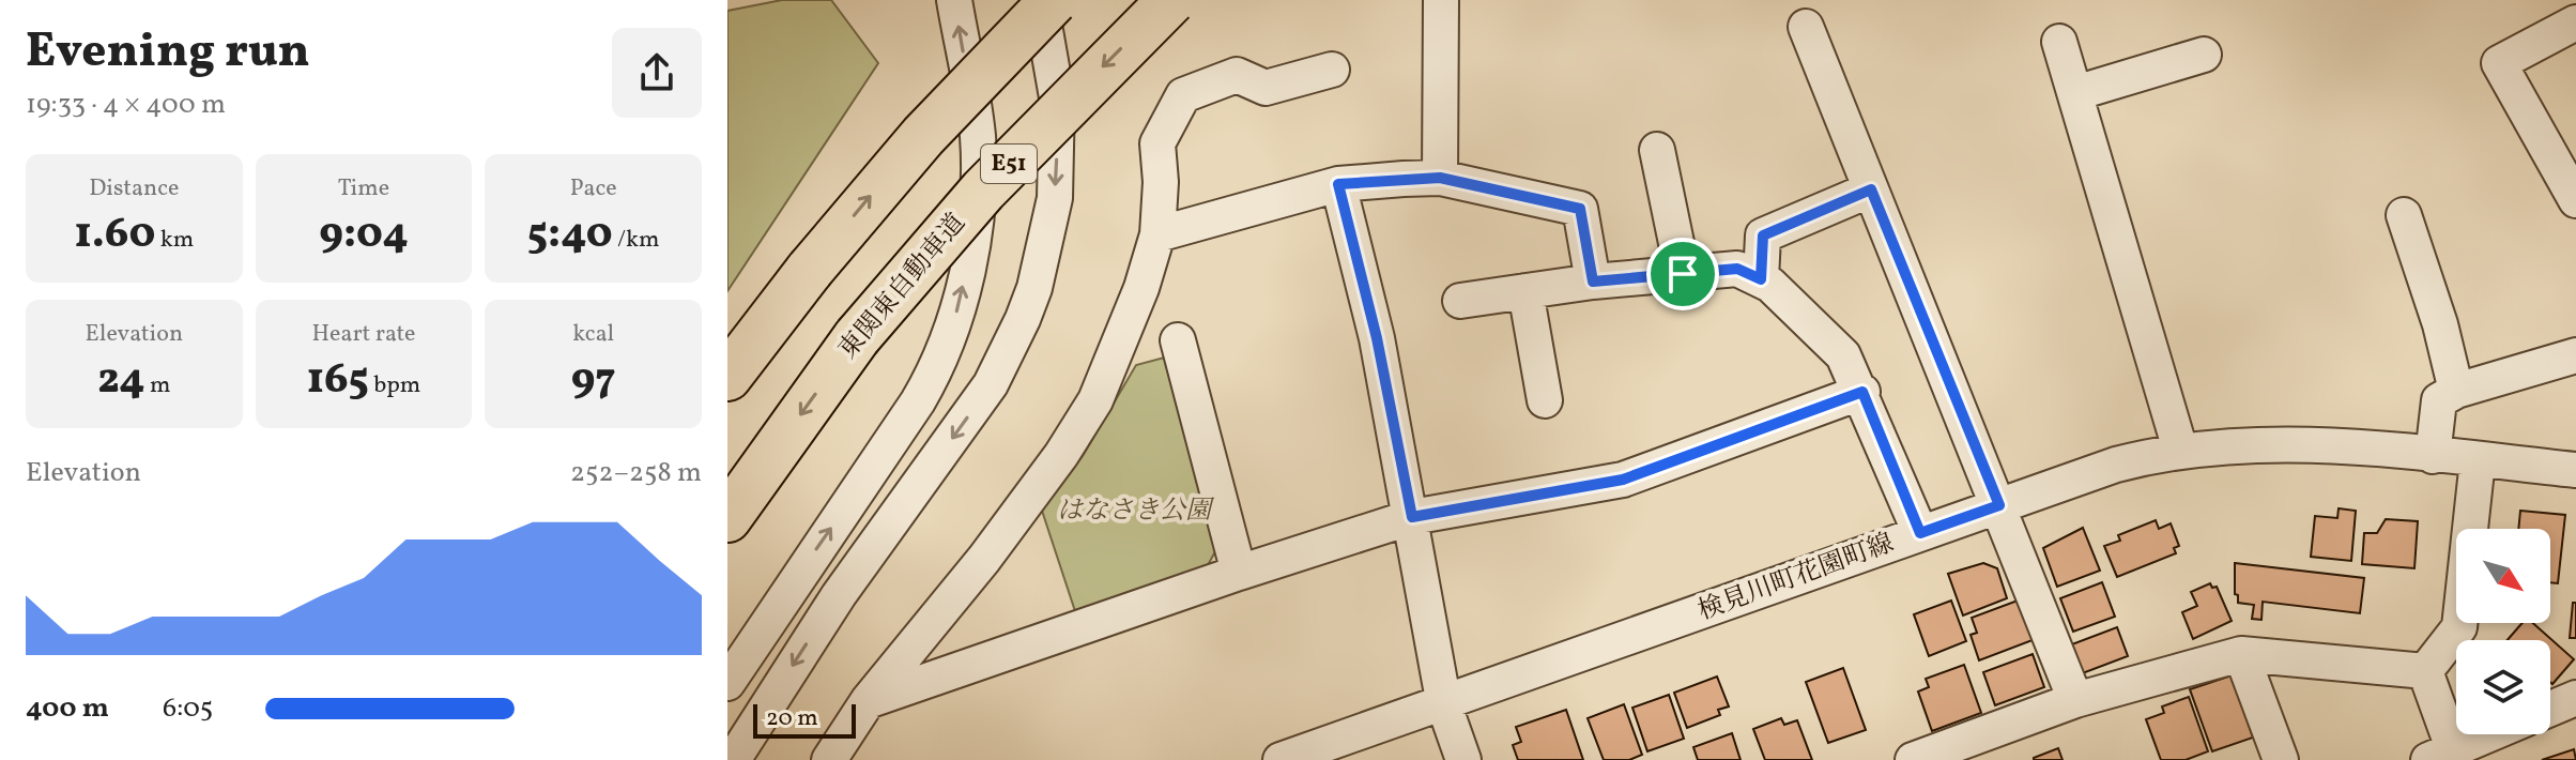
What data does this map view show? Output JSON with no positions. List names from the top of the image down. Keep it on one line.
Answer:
{"streets":{"highway":["E51","東関東自動車道"],"street":["検見川町花園町線"]},"parks":["はなさき公園"],"scale_bar":"20 m","north":"bottom right","page":{"heading":["Evening run","19:33 · 4 × 400 m"],"stats":[["Distance","1.60 km"],["Time","9:04"],["Pace","5:40 /km"],["Elevation","24 m"],["Heart rate","165 bpm"],["kcal","97"]],"chart":["Elevation","252–258 m"],"list":[{"name":"400 m","note":"6:05"}],"scale":"20 m"}}
